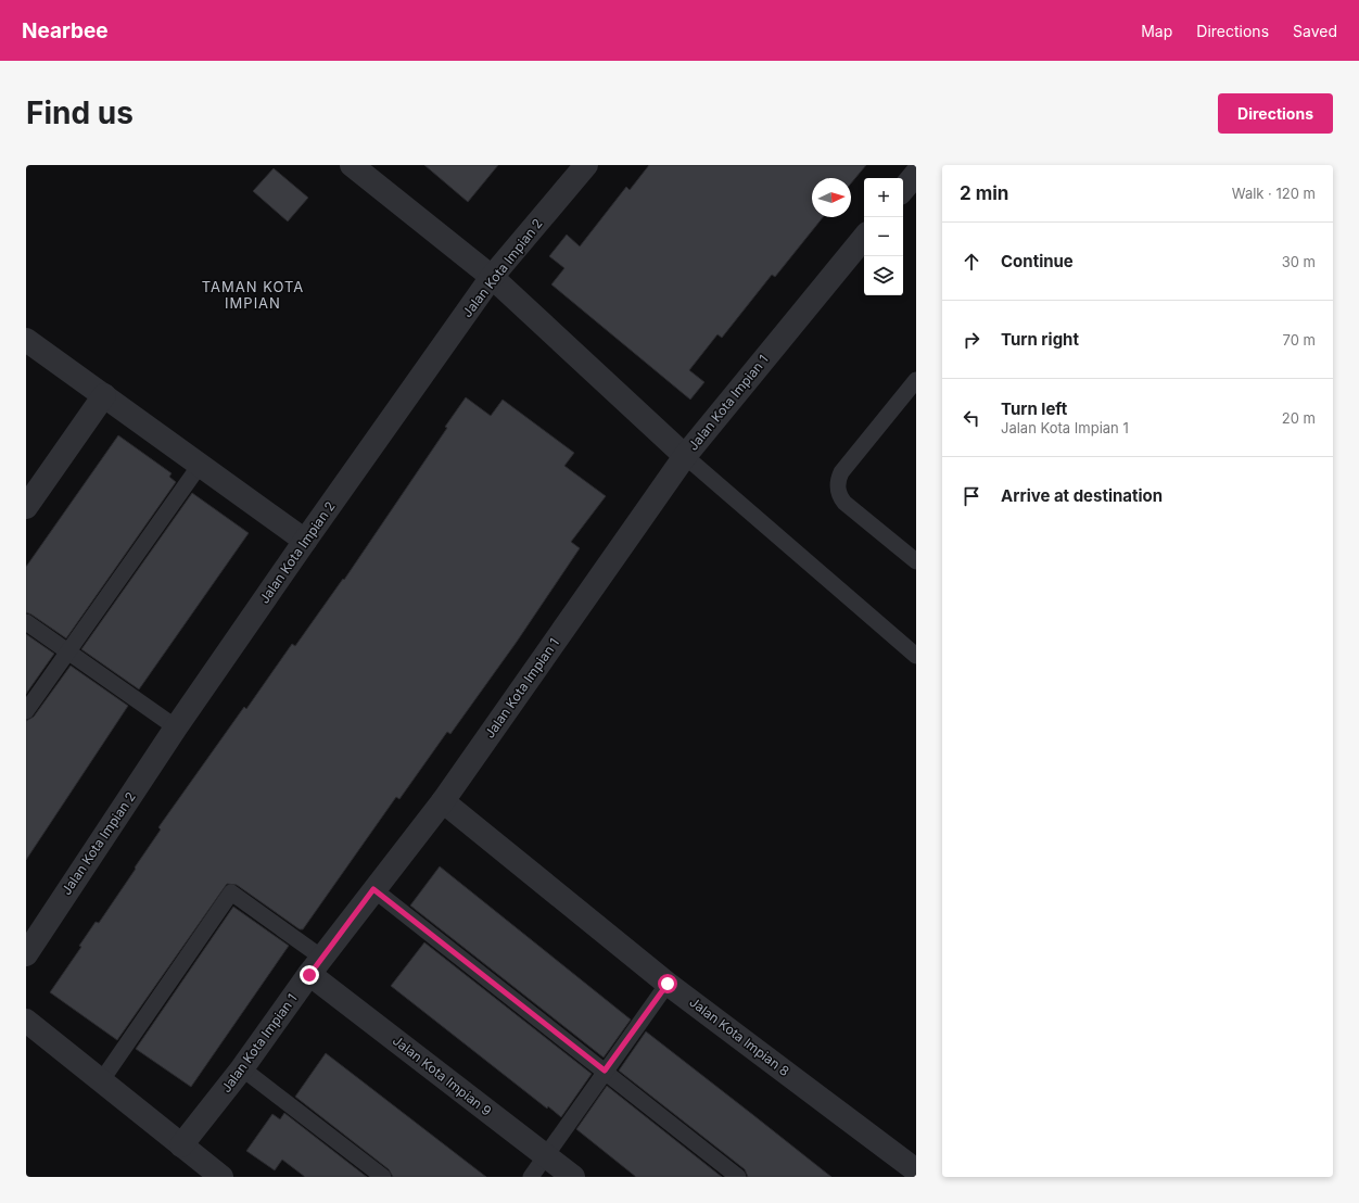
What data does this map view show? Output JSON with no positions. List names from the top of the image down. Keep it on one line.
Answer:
{"streets":{"street":["Jalan Kota Impian 2","Jalan Kota Impian 1","Jalan Kota Impian 8","Jalan Kota Impian 9"]},"crossings":[["Jalan Kota Impian 1","Jalan Kota Impian 8"],["Jalan Kota Impian 1","Jalan Kota Impian 9"]],"districts":["TAMAN KOTA IMPIAN"],"north":"right","page":{"header":"Nearbee","nav":["Map","Directions","Saved"],"buttons":"Directions","title":"Find us","heading":["2 min","Walk · 120 m"],"map_buttons":["+","−"],"list":[["Continue","30 m"],["Turn right","70 m"],["Turn left","Jalan Kota Impian 1","20 m"],"Arrive at destination"]}}
